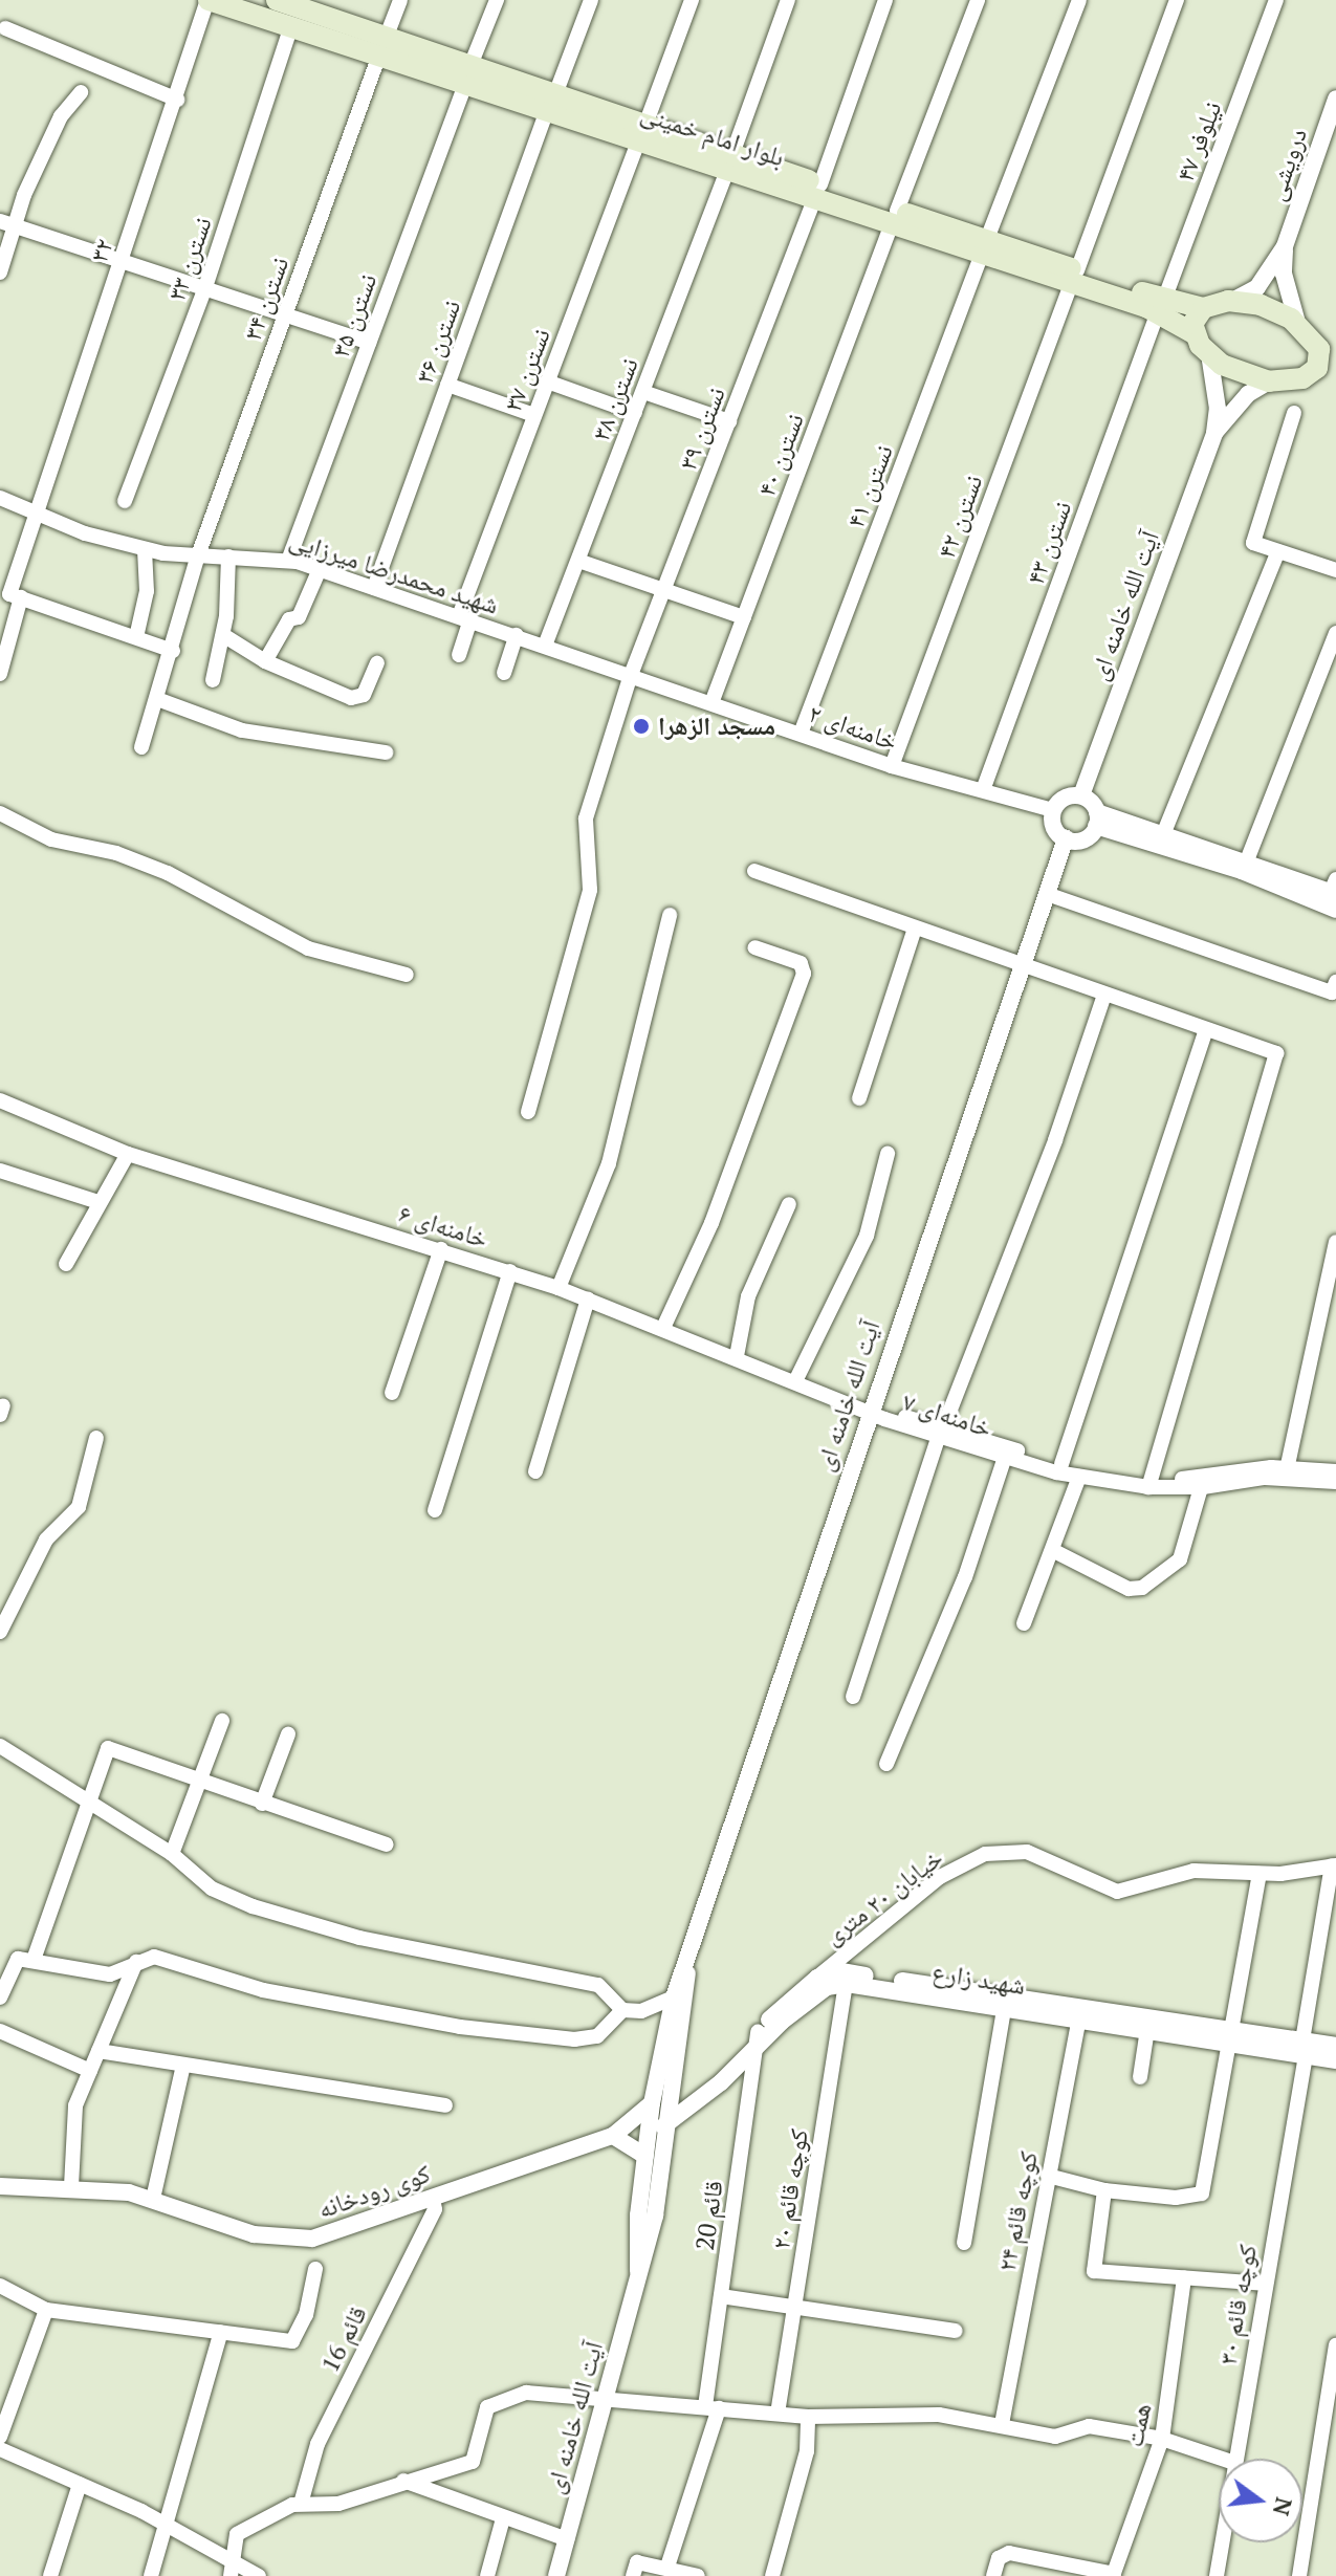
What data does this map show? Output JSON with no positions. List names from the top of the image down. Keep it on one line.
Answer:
{"streets":{"main road":["بلوار امام خمینی"],"street":["نیلوفر ۴۷","درویشی","۳۲","نسترن ۳۳","نسترن ۳۴","نسترن ۳۵","نسترن ۳۶","نسترن ۳۷","نسترن ۳۸","نسترن ۳۹","نسترن ۴۰","نسترن ۴۱","نسترن ۴۲","نسترن ۴۳","شهید محمدرضا میرزایی","آیت الله خامنه ای","خامنه‌ای ۲","خامنه‌ای ۶","خامنه‌ای ۷","خیابان ۲۰ متری","شهید زارع","کوچه قائم ۲۰","کوی رودخانه","کوچه قائم ۲۴","قائم 20","کوچه قائم ۳۰","قائم 16","همت"]},"crossings":[["بلوار امام خمینی","نیلوفر ۴۷"],["بلوار امام خمینی","۳۲"],["بلوار امام خمینی","نسترن ۳۳"],["بلوار امام خمینی","نسترن ۳۴"],["بلوار امام خمینی","نسترن ۳۵"],["بلوار امام خمینی","نسترن ۳۶"],["بلوار امام خمینی","نسترن ۳۷"],["بلوار امام خمینی","نسترن ۳۸"],["بلوار امام خمینی","نسترن ۳۹"],["بلوار امام خمینی","نسترن ۴۰"],["بلوار امام خمینی","نسترن ۴۱"],["بلوار امام خمینی","نسترن ۴۲"],["بلوار امام خمینی","نسترن ۴۳"],["نیلوفر ۴۷","نسترن ۴۳"],["۳۲","شهید محمدرضا میرزایی"],["نسترن ۳۴","شهید محمدرضا میرزایی"],["نسترن ۳۵","شهید محمدرضا میرزایی"],["نسترن ۳۶","شهید محمدرضا میرزایی"],["نسترن ۳۷","شهید محمدرضا میرزایی"],["نسترن ۳۸","شهید محمدرضا میرزایی"],["نسترن ۳۸","خامنه‌ای ۲"],["نسترن ۳۹","خامنه‌ای ۲"],["نسترن ۴۰","خامنه‌ای ۲"],["نسترن ۴۱","خامنه‌ای ۲"],["نسترن ۴۲","خامنه‌ای ۲"],["نسترن ۴۳","خامنه‌ای ۲"],["شهید محمدرضا میرزایی","خامنه‌ای ۲"],["آیت الله خامنه ای","خامنه‌ای ۲"],["آیت الله خامنه ای","خامنه‌ای ۶"],["آیت الله خامنه ای","خامنه‌ای ۷"],["خامنه‌ای ۶","خامنه‌ای ۷"],["خیابان ۲۰ متری","شهید زارع"],["خیابان ۲۰ متری","کوچه قائم ۳۰"],["شهید زارع","کوچه قائم ۲۰"],["شهید زارع","کوچه قائم ۲۴"],["شهید زارع","کوچه قائم ۳۰"],["کوی رودخانه","قائم 16"]],"places":["مسجد الزهرا"],"north":"right"}
